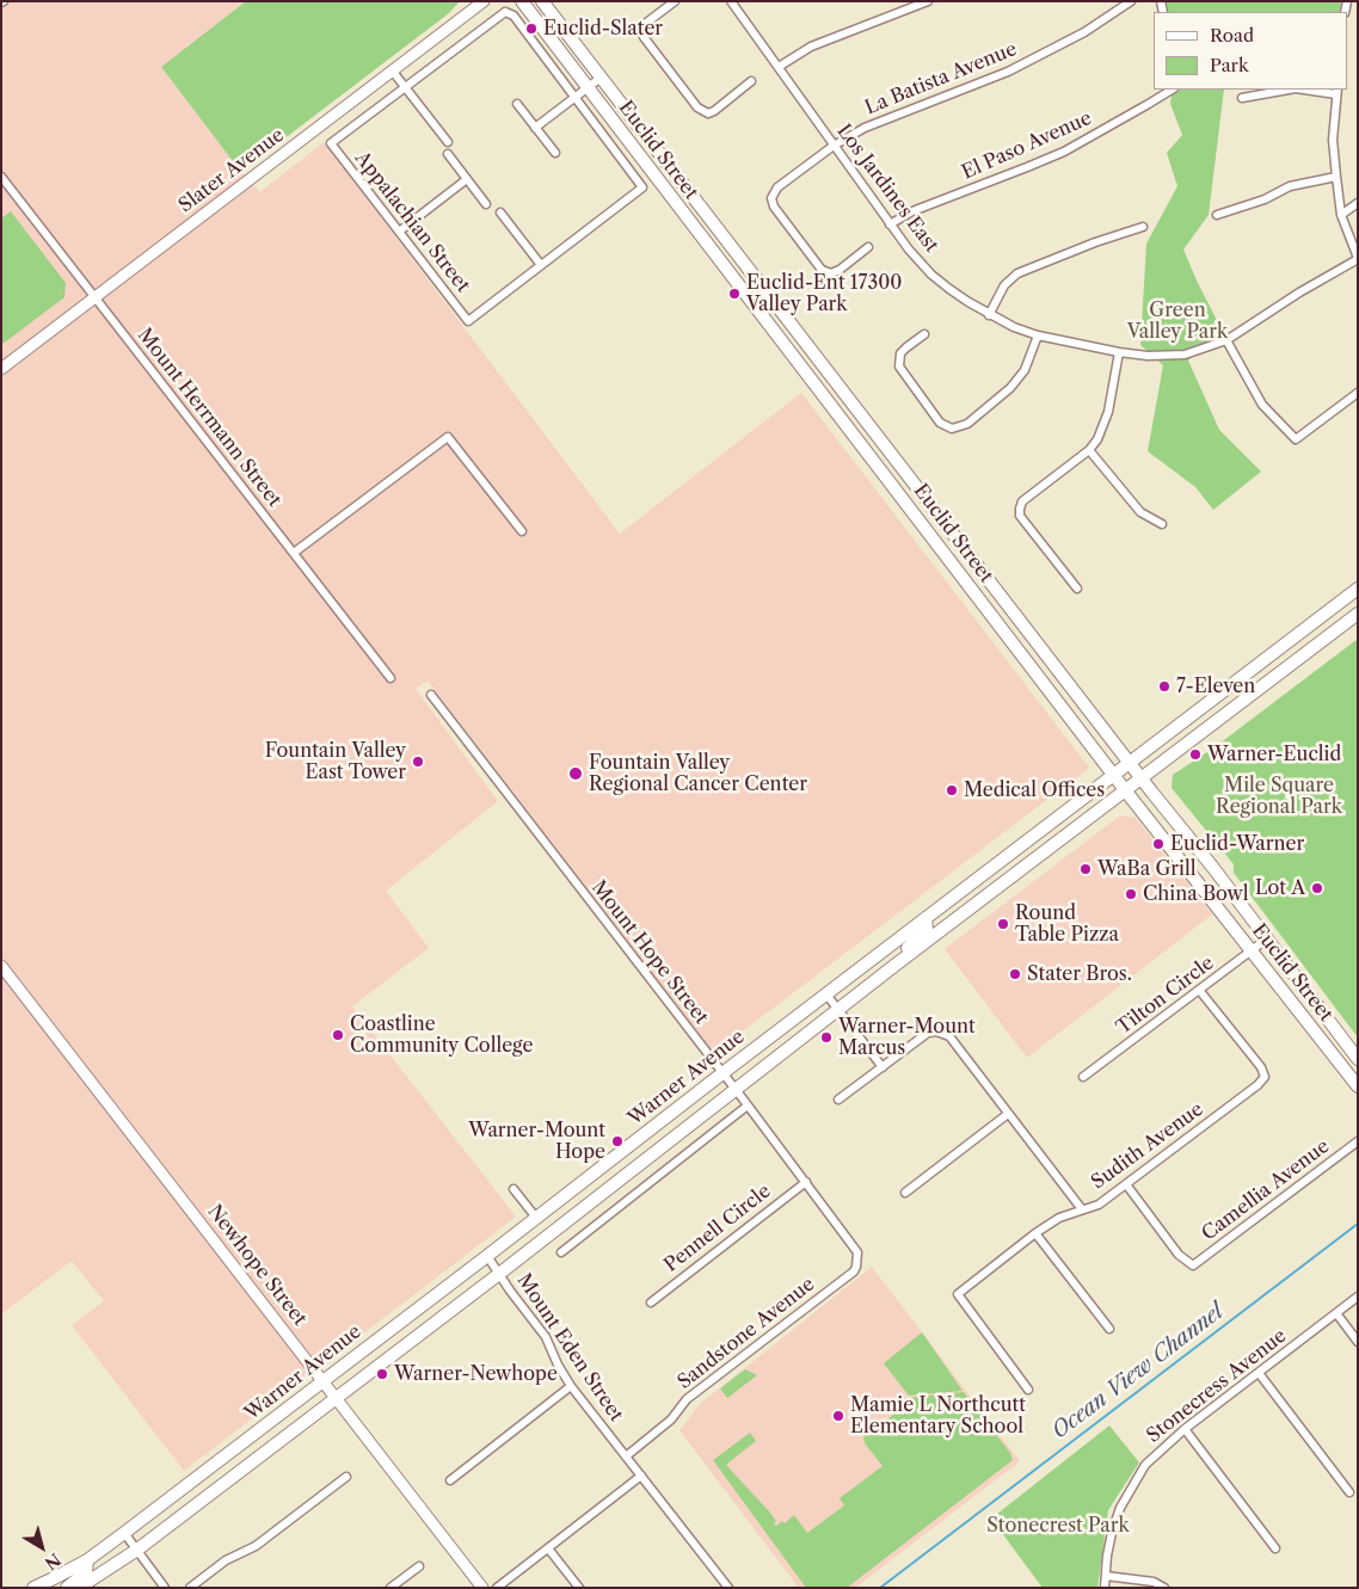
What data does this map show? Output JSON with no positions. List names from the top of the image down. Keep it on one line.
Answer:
{"streets":{"main road":["Euclid Street","Warner Avenue"],"street":["La Batista Avenue","El Paso Avenue","Slater Avenue","Los Jardines East","Appalachian Street","Mount Herrmann Street","Mount Hope Street","Tilton Circle","Sudith Avenue","Camellia Avenue","Pennell Circle","Newhope Street","Sandstone Avenue","Mount Eden Street","Stonecress Avenue"]},"crossings":[["La Batista Avenue","Los Jardines East"],["El Paso Avenue","Los Jardines East"],["Euclid Street","Tilton Circle"],["Euclid Street","Warner Avenue"],["Slater Avenue","Mount Herrmann Street"],["Mount Hope Street","Warner Avenue"],["Mount Hope Street","Pennell Circle"],["Mount Hope Street","Sandstone Avenue"],["Tilton Circle","Sudith Avenue"],["Warner Avenue","Newhope Street"],["Warner Avenue","Mount Eden Street"],["Sudith Avenue","Camellia Avenue"],["Sandstone Avenue","Mount Eden Street"]],"water":["Ocean View Channel"],"parks":["Green Valley Park","Mile Square Regional Park","Stonecrest Park"],"places":["Euclid-Slater","Euclid-Ent 17300 Valley Park","7-Eleven","Warner-Euclid","Fountain Valley East Tower","Fountain Valley Regional Cancer Center","Medical Offices","Euclid-Warner","WaBa Grill","Lot A","China Bowl","Round Table Pizza","Stater Bros.","Coastline Community College","Warner-Mount Marcus","Warner-Mount Hope","Warner-Newhope","Mamie L Northcutt Elementary School"],"legend":["Road","Park"],"north":"bottom right"}
